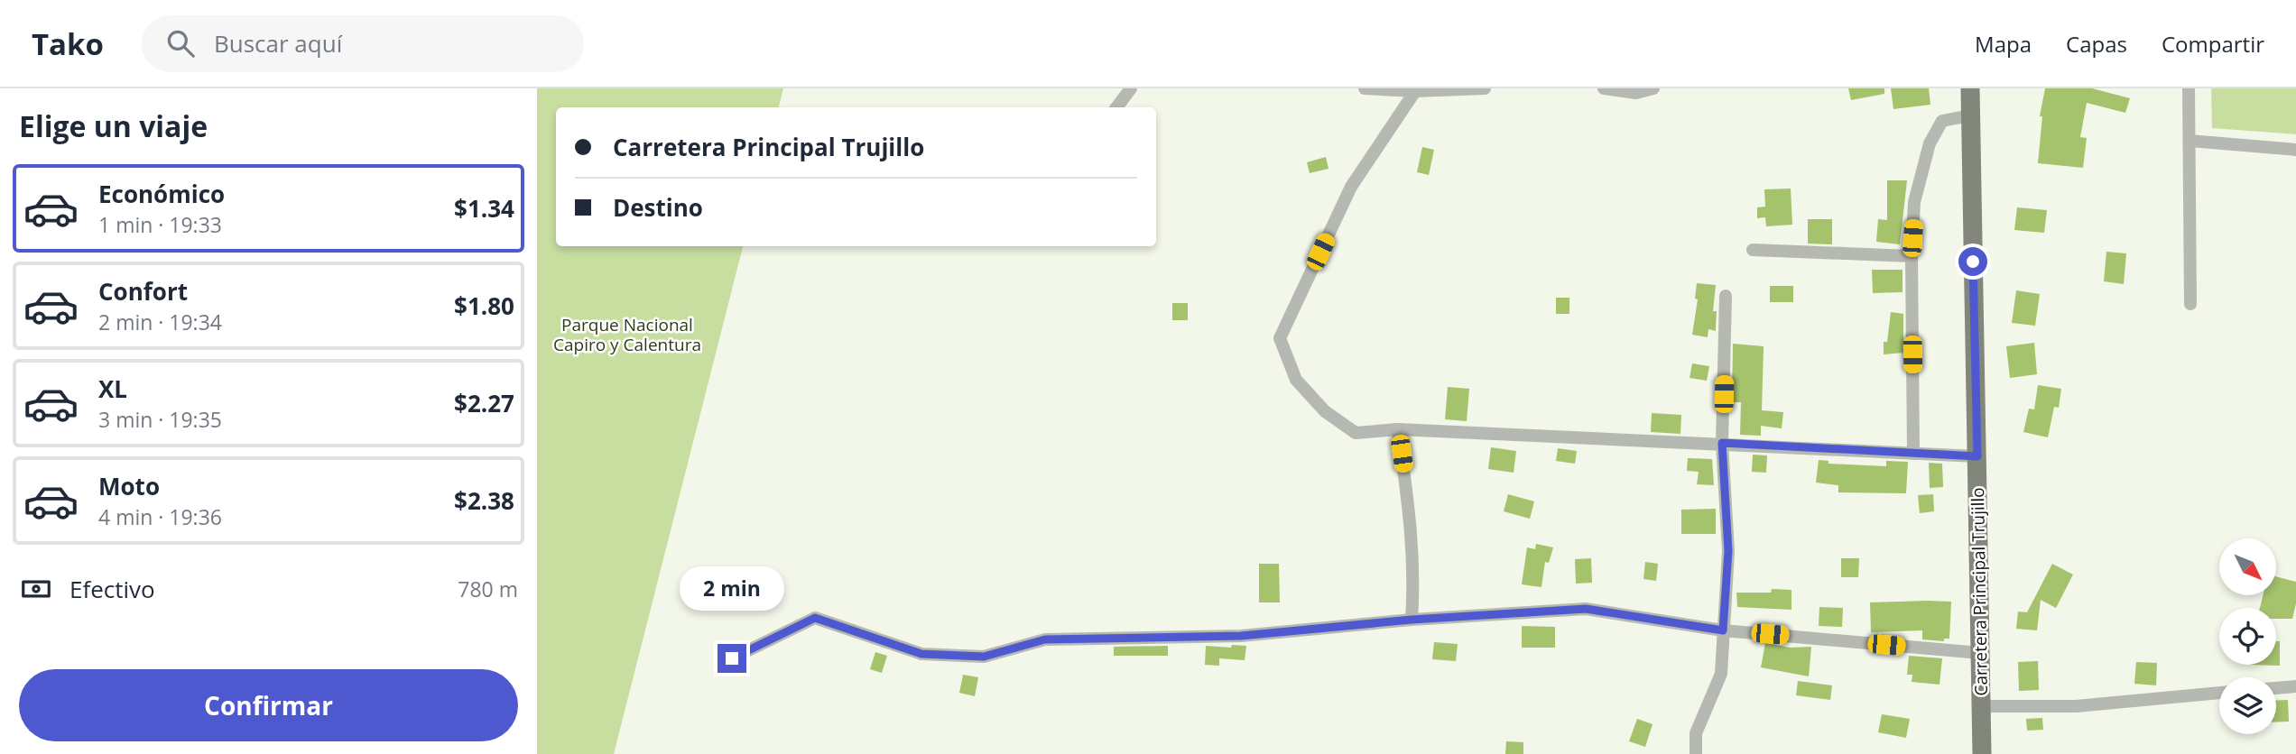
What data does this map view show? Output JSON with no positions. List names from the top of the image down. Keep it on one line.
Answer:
{"streets":{"main road":["Carretera Principal Trujillo"]},"parks":["Parque Nacional Capiro y Calentura"],"north":"bottom right","page":{"header":"Tako","search":"Buscar aquí","nav":["Mapa","Capas","Compartir"],"heading":"Elige un viaje","banner":["Carretera Principal Trujillo","Destino"],"list":[{"name":"Económico","note":"1 min · 19:33","value":"$1.34"},{"name":"Confort","note":"2 min · 19:34","value":"$1.80"},{"name":"XL","note":"3 min · 19:35","value":"$2.27"},{"name":"Moto","note":"4 min · 19:36","value":"$2.38"}],"pay":["Efectivo","780 m"],"bubble":"2 min","buttons":"Confirmar"}}
